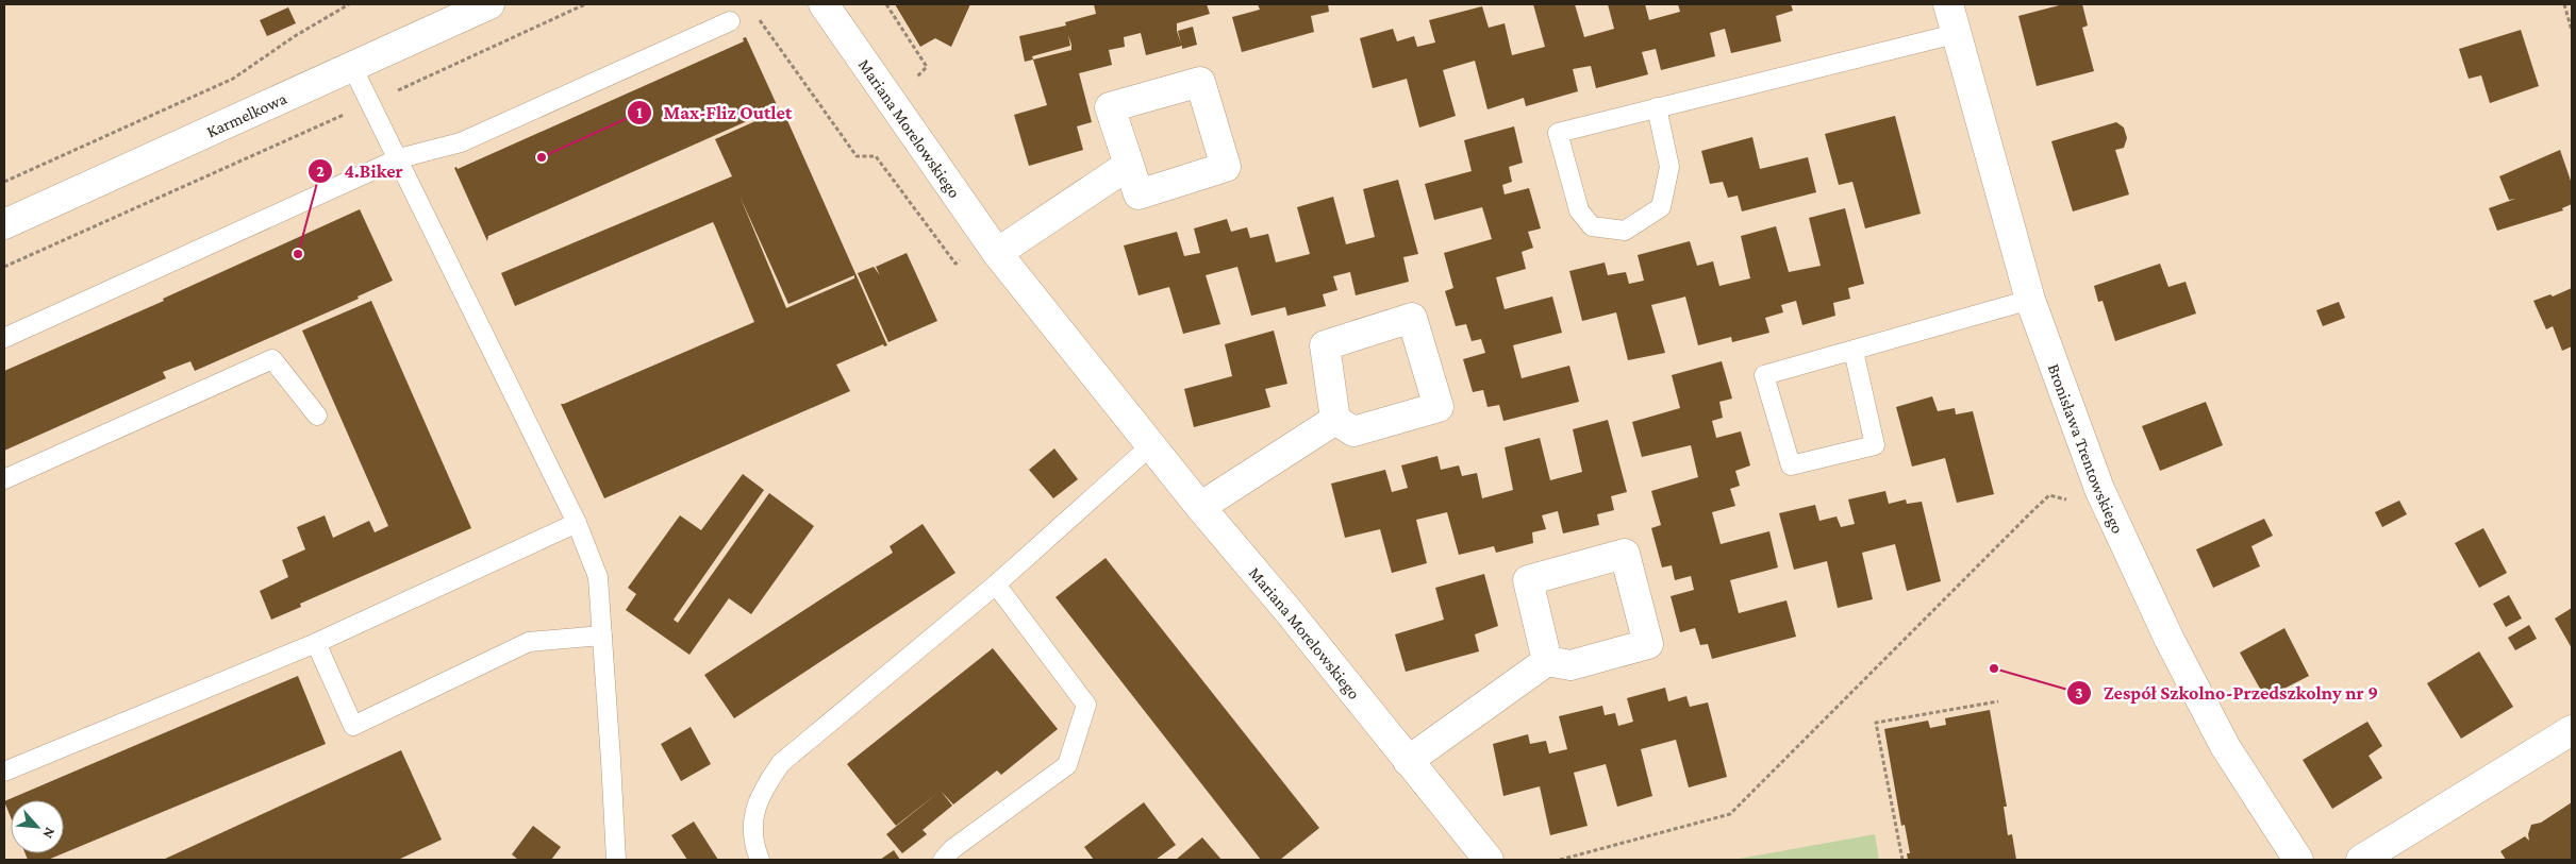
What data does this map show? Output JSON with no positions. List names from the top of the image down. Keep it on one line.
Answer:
{"streets":{"street":["Karmelkowa","Mariana Morelowskiego","Bronisława Trentowskiego"]},"places":["Max-Fliz Outlet","4.Biker","Zespół Szkolno-Przedszkolny nr 9"],"north":"bottom right"}
